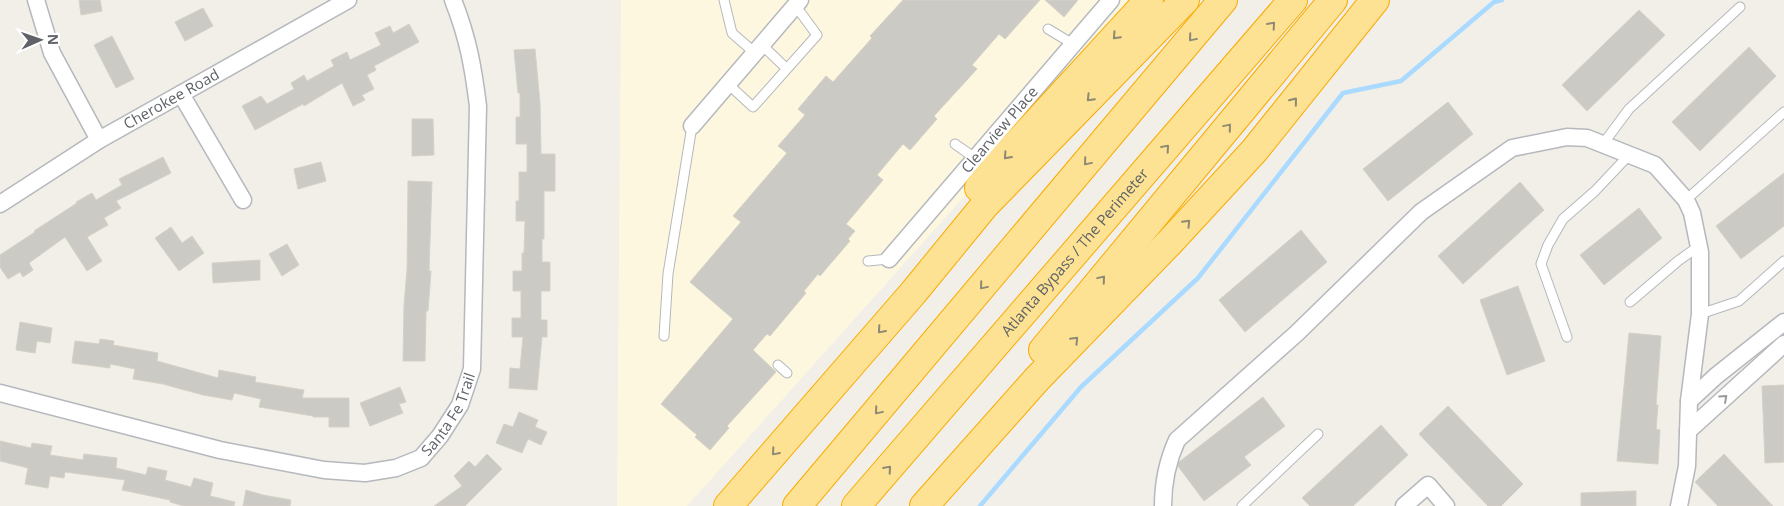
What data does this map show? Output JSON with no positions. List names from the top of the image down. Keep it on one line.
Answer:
{"streets":{"highway":["Atlanta Bypass / The Perimeter"],"street":["Cherokee Road","Clearview Place","Santa Fe Trail"]},"north":"right"}
